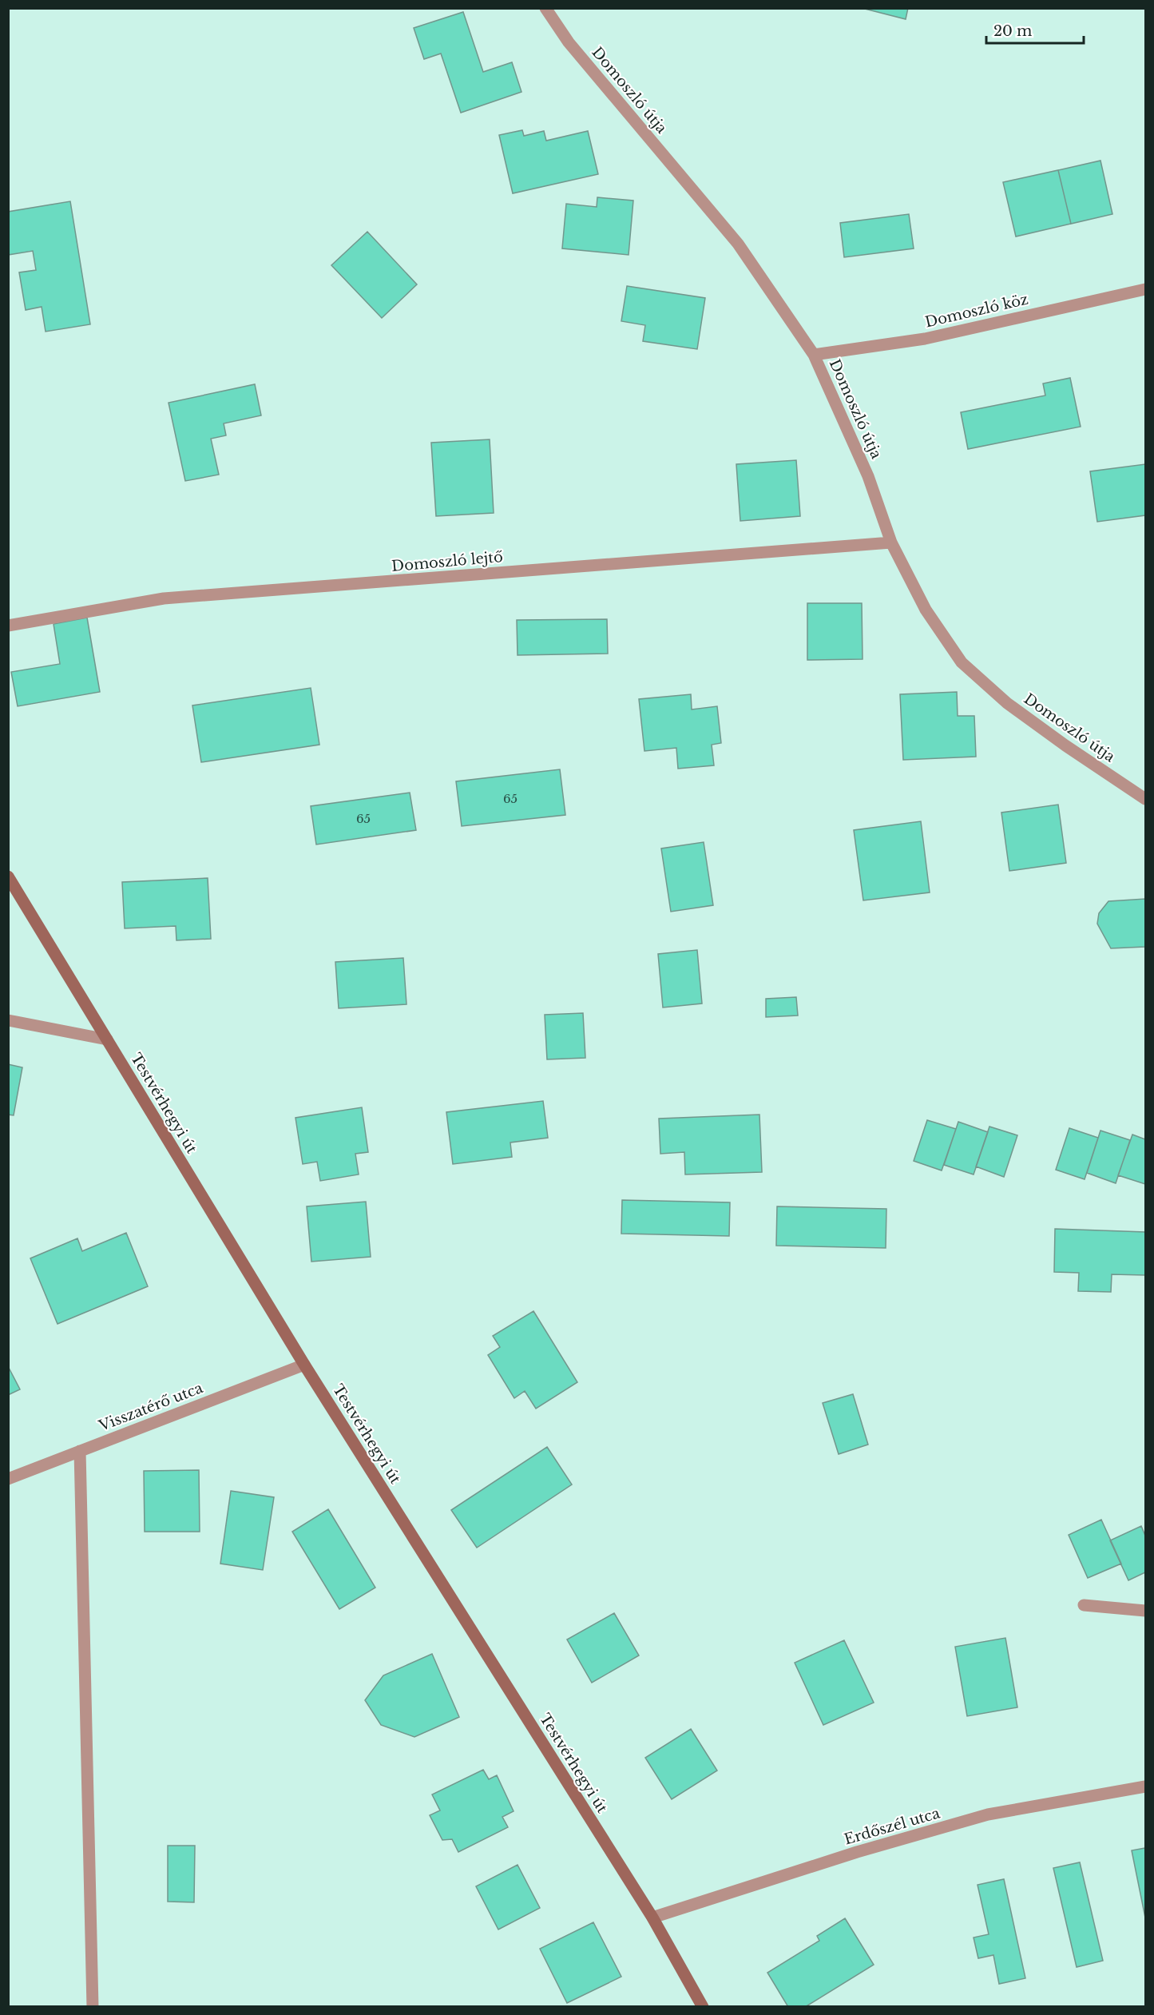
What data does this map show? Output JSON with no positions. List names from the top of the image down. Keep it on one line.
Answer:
{"streets":{"street":["Domoszló útja","Domoszló köz","Domoszló lejtő","Testvérhegyi út","Visszatérő utca","Erdőszél utca"]},"crossings":[["Domoszló útja","Domoszló köz"],["Domoszló útja","Domoszló lejtő"],["Testvérhegyi út","Visszatérő utca"],["Testvérhegyi út","Erdőszél utca"]],"house_numbers":["65","65"],"scale_bar":"20 m"}
